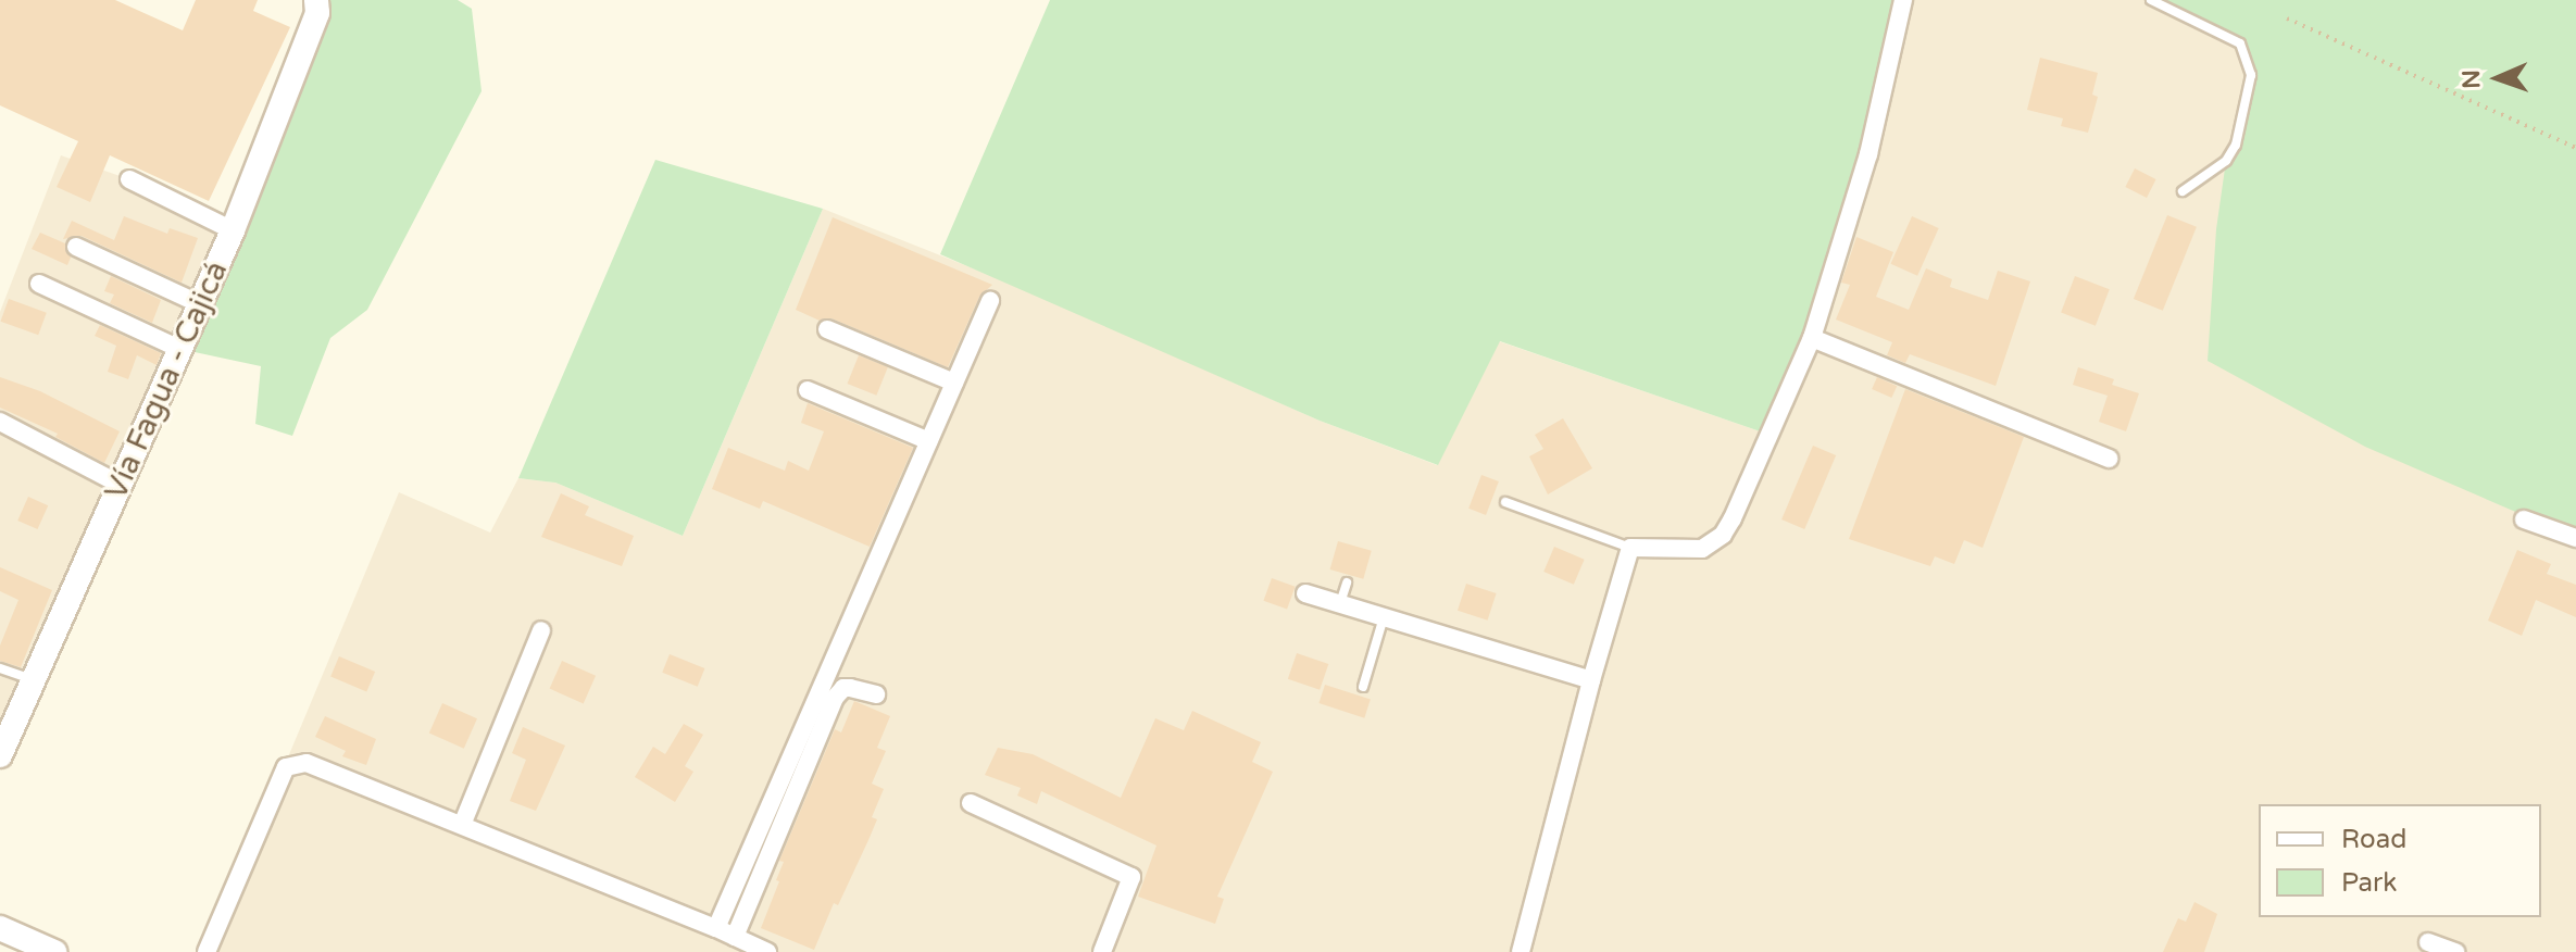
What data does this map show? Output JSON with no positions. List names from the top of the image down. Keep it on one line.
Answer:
{"streets":{"street":["Vía Fagua - Cajicá"]},"legend":["Road","Park"],"north":"left"}
